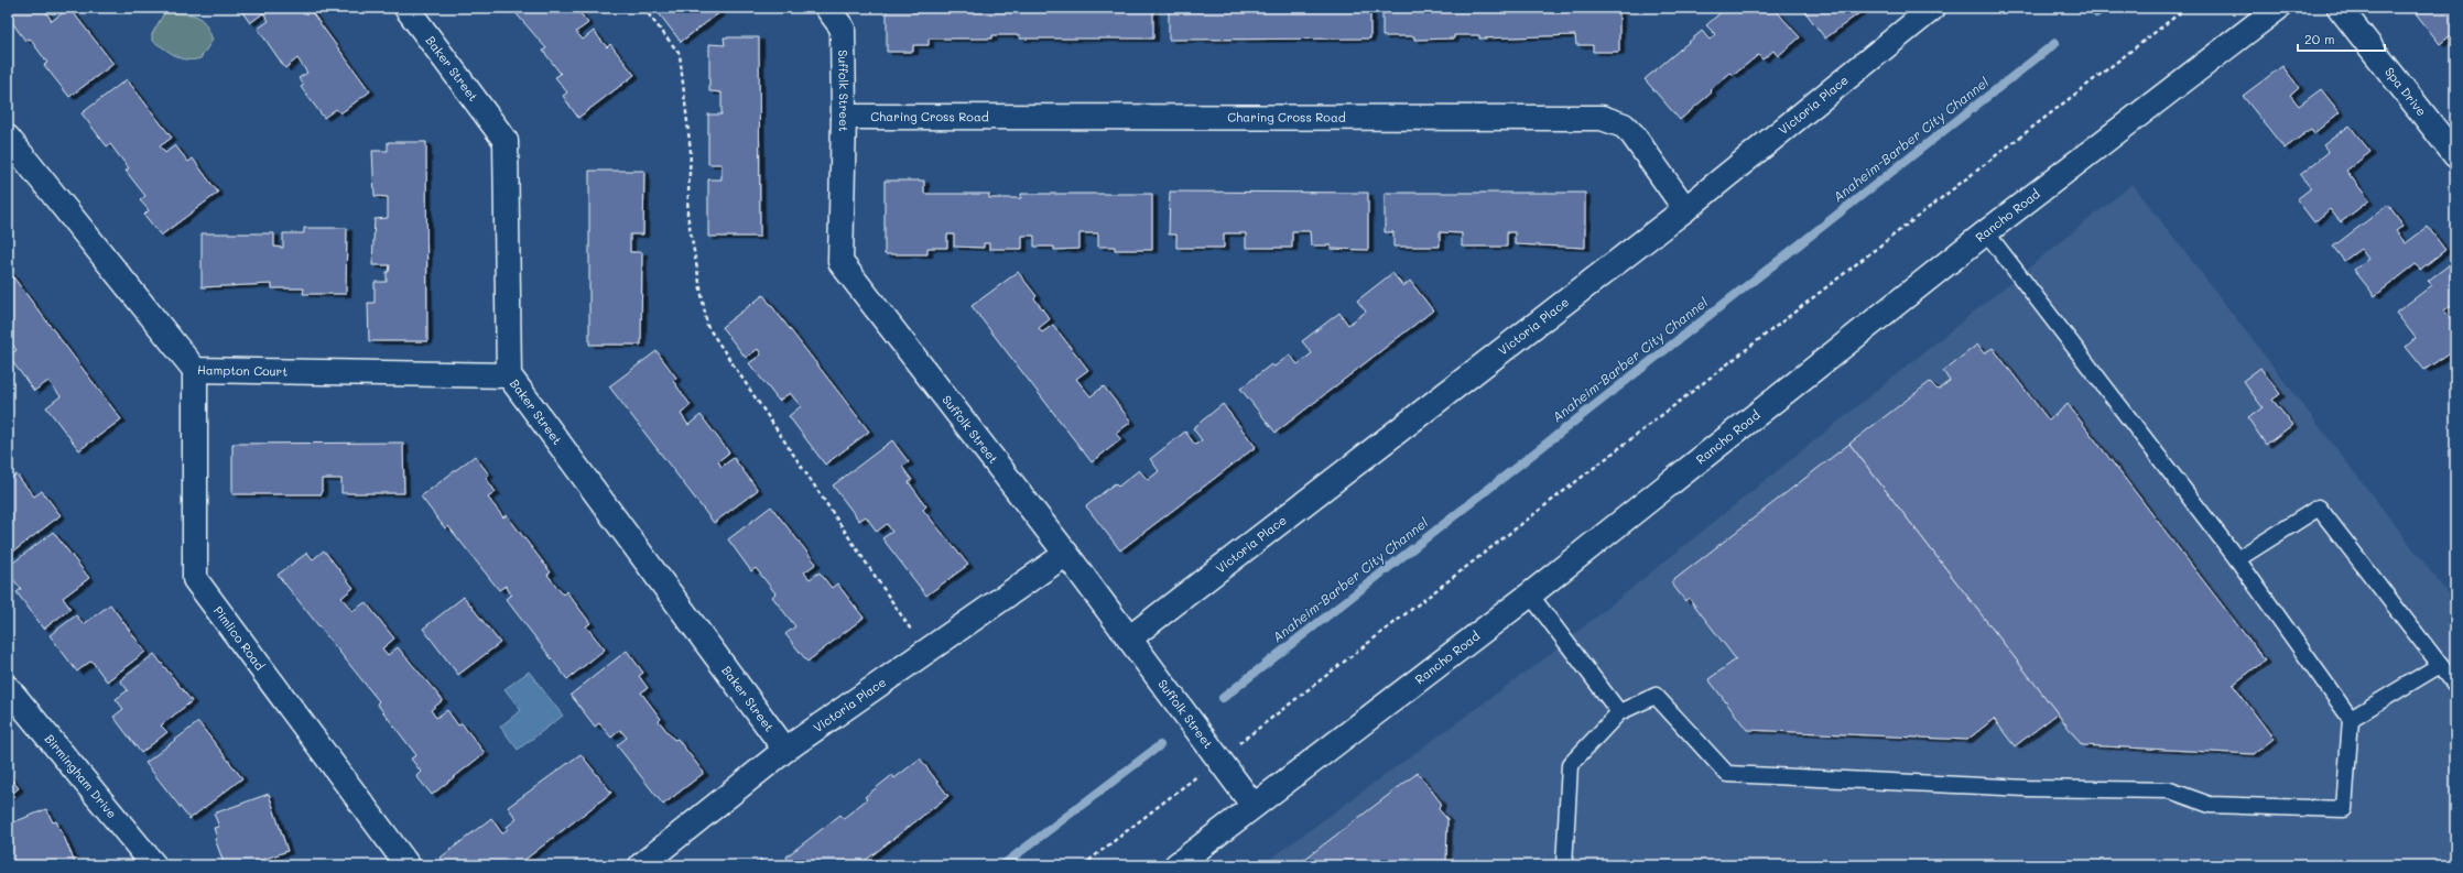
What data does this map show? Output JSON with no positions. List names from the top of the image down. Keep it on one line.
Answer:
{"streets":{"street":["Baker Street","Suffolk Street","Spa Drive","Victoria Place","Charing Cross Road","Rancho Road","Hampton Court","Pimlico Road","Birmingham Drive"]},"crossings":[["Baker Street","Victoria Place"],["Baker Street","Hampton Court"],["Suffolk Street","Victoria Place"],["Suffolk Street","Charing Cross Road"],["Suffolk Street","Rancho Road"],["Victoria Place","Charing Cross Road"],["Hampton Court","Pimlico Road"]],"water":["Anaheim-Barber City Channel"],"scale_bar":"20 m"}
